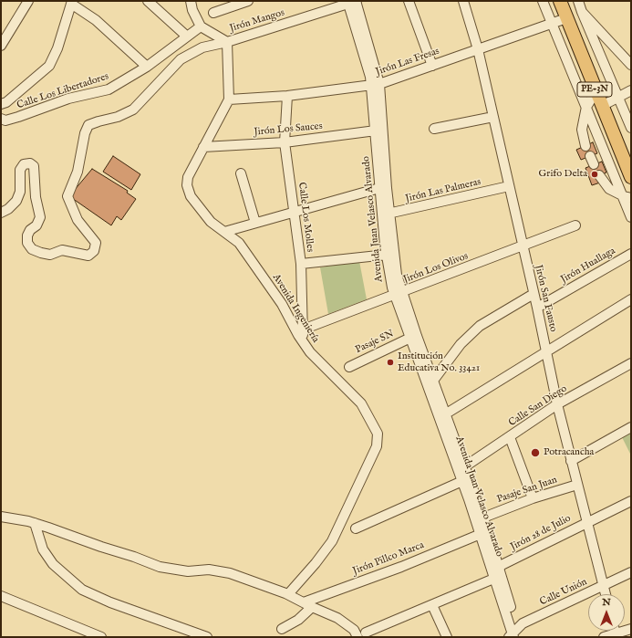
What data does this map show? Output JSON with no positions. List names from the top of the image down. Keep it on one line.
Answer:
{"streets":{"highway":["PE-3N"],"street":["Jirón Mangos","Jirón Las Fresas","Calle Los Libertadores","Jirón Los Sauces","Jirón Las Palmeras","Calle Los Molles","Avenida Juan Velasco Alvarado","Jirón Huallaga","Jirón Los Olivos","Jirón San Fausto","Avenida Ingeniería","Pasaje SN","Calle San Diego","Pasaje San Juan","Jirón 28 de Julio","Jirón Pillco Marca","Calle Unión"]},"crossings":[["Jirón Mangos","Avenida Juan Velasco Alvarado"],["Jirón Las Fresas","PE-3N"],["Jirón Las Fresas","Calle Los Molles"],["Jirón Las Fresas","Avenida Juan Velasco Alvarado"],["Jirón Las Fresas","Jirón San Fausto"],["Jirón Las Fresas","Avenida Ingeniería"],["Jirón Los Sauces","Calle Los Molles"],["Jirón Los Sauces","Avenida Juan Velasco Alvarado"],["Jirón Los Sauces","Avenida Ingeniería"],["Jirón Las Palmeras","Avenida Juan Velasco Alvarado"],["Jirón Las Palmeras","Jirón San Fausto"],["Calle Los Molles","Jirón Los Olivos"],["Calle Los Molles","Avenida Ingeniería"],["Avenida Juan Velasco Alvarado","Jirón Los Olivos"],["Avenida Juan Velasco Alvarado","Pasaje SN"],["Avenida Juan Velasco Alvarado","Calle San Diego"],["Avenida Juan Velasco Alvarado","Pasaje San Juan"],["Avenida Juan Velasco Alvarado","Jirón 28 de Julio"],["Avenida Juan Velasco Alvarado","Jirón Pillco Marca"],["Avenida Juan Velasco Alvarado","Calle Unión"],["Jirón Huallaga","Jirón San Fausto"],["Jirón Los Olivos","Jirón San Fausto"],["Jirón San Fausto","Calle San Diego"],["Jirón San Fausto","Pasaje San Juan"],["Jirón San Fausto","Jirón 28 de Julio"],["Jirón San Fausto","Calle Unión"]],"places":["Grifo Delta","Institución Educativa No. 33421","Potracancha"],"north":"top"}
